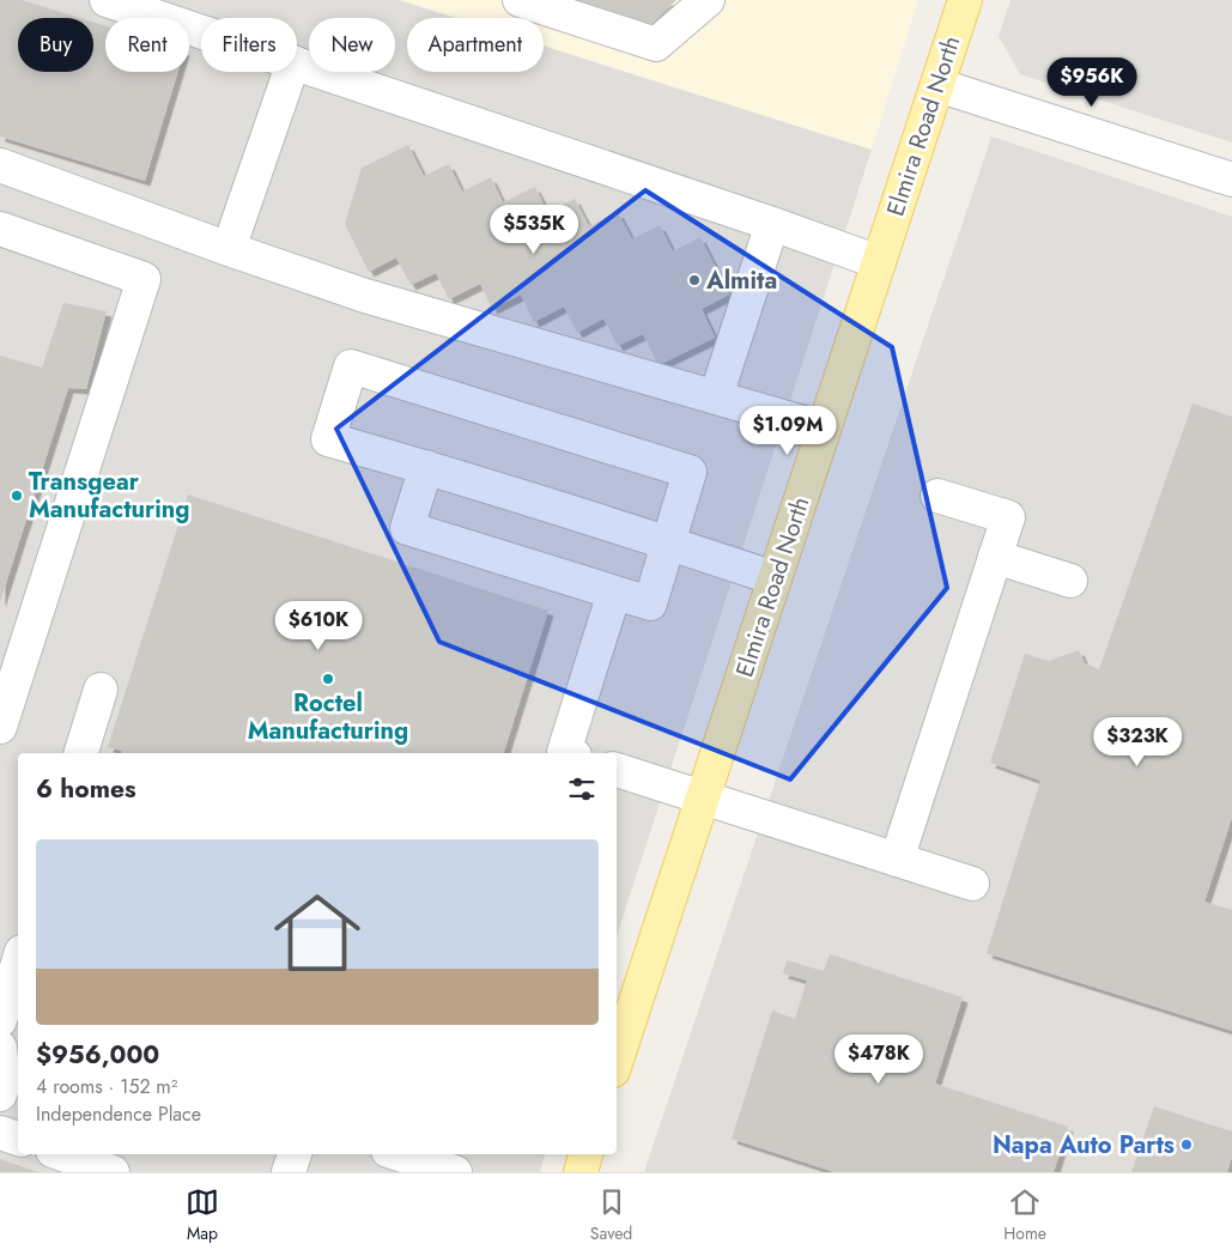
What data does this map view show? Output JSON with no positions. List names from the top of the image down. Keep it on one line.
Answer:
{"streets":{"main road":["Elmira Road North"]},"places":["Almita","Transgear Manufacturing","Roctel Manufacturing","Napa Auto Parts"],"page":{"chip":["Buy","Rent","Filters","New","Apartment"],"price":["$956K","$535K","$1.09M","$610K","$323K","$478K"],"heading":"6 homes","list":[{"name":"$956,000","note":"4 rooms · 152 m² · Independence Place"}],"tabs":["Map","Saved","Home"]}}
